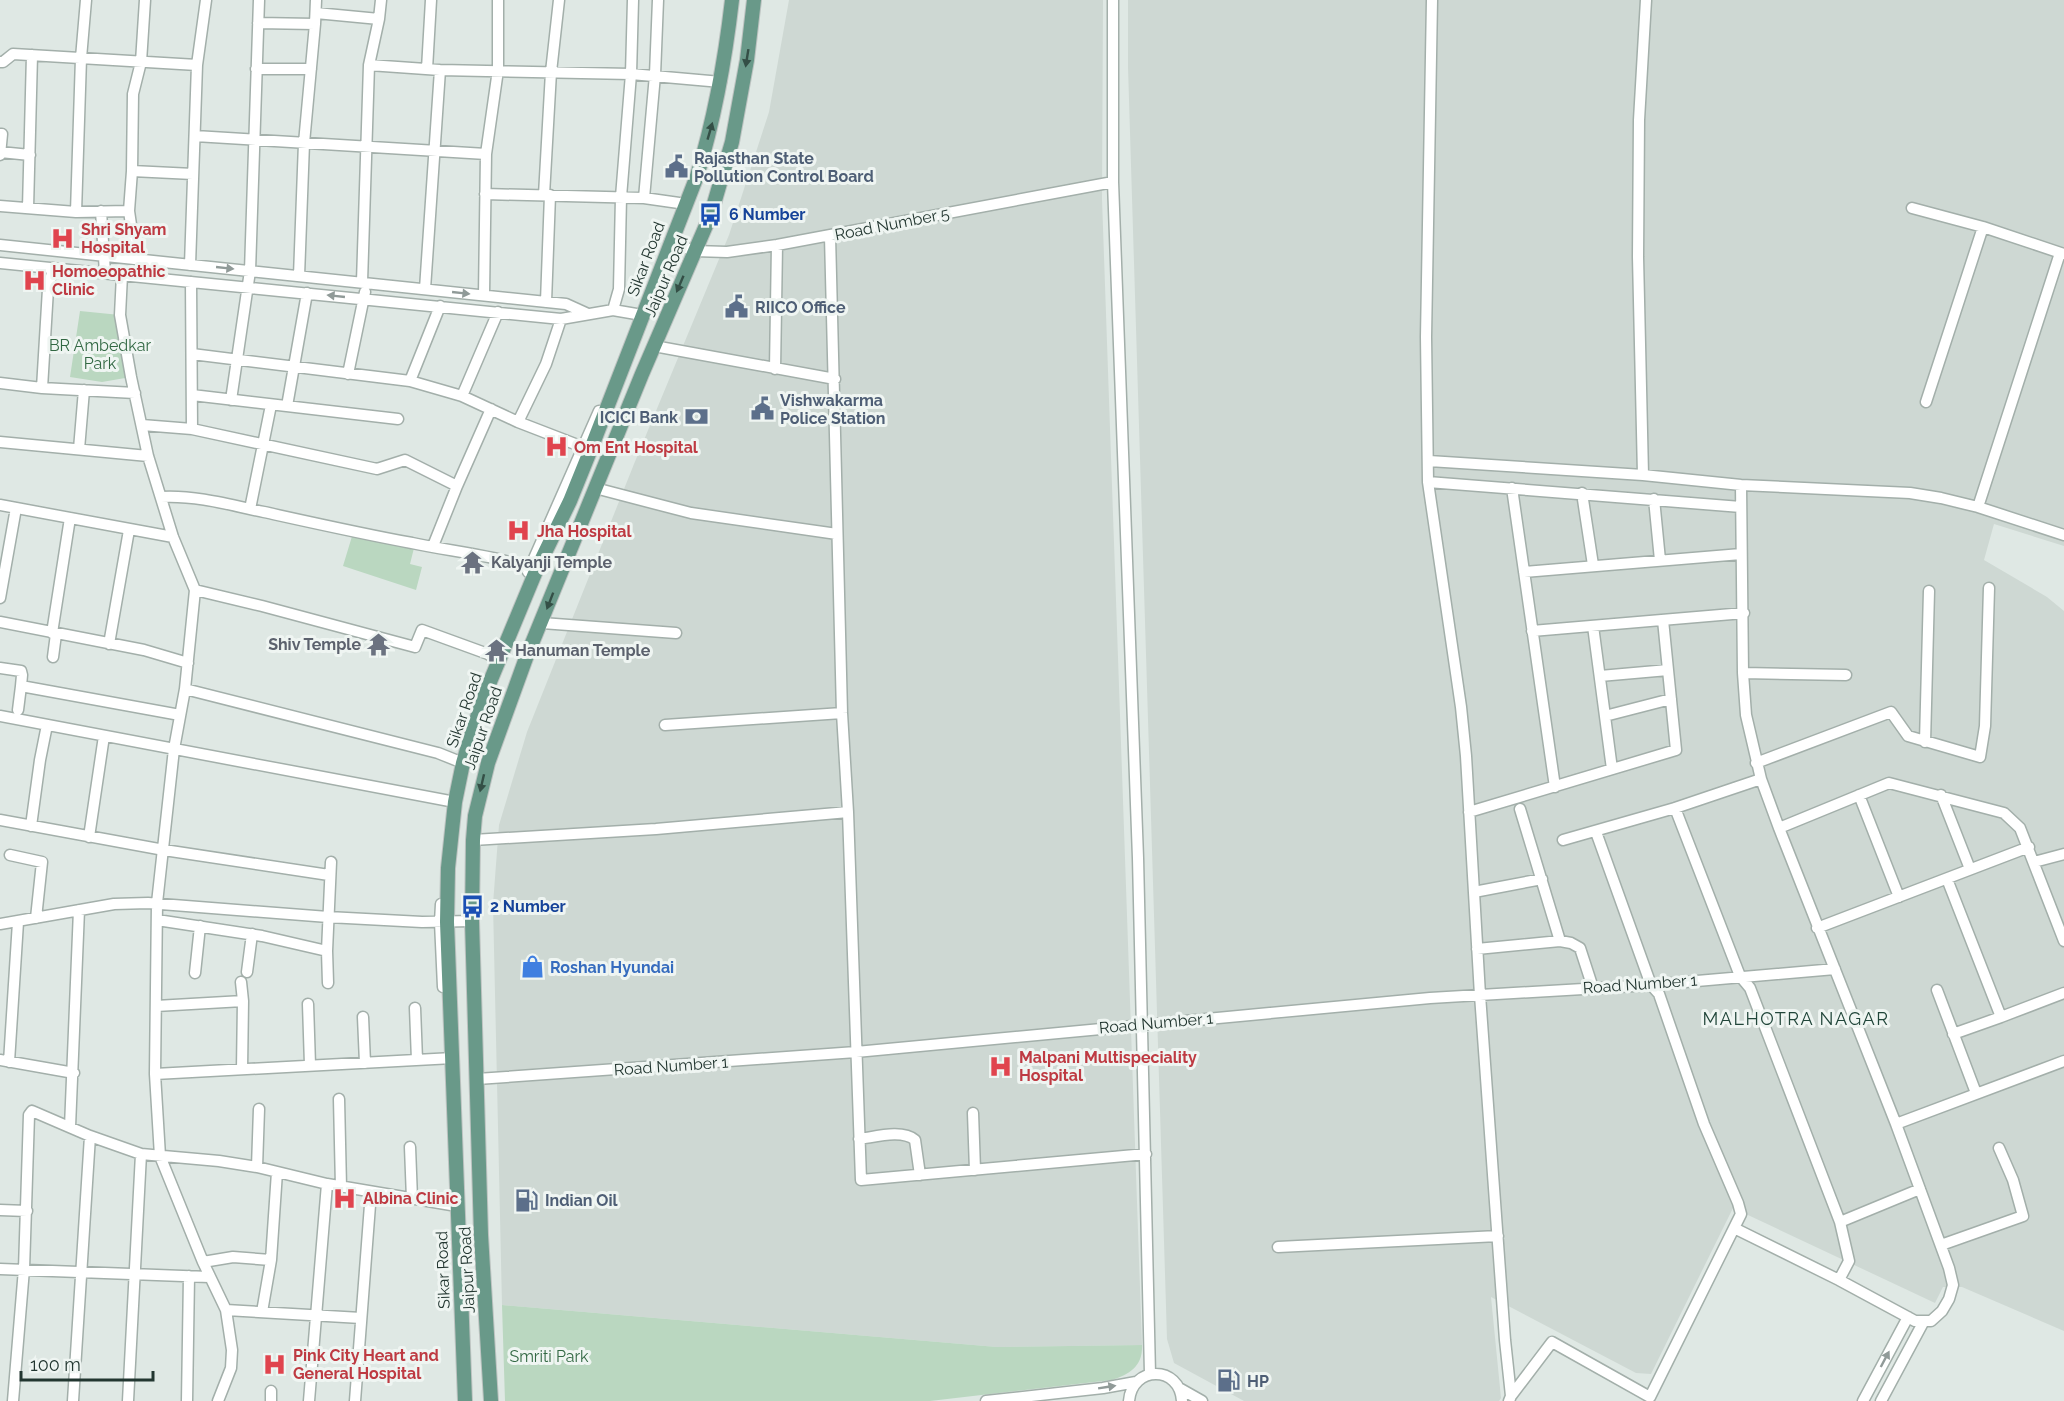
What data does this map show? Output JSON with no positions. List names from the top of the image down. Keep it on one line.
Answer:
{"streets":{"main road":["Sikar Road","Jaipur Road"],"street":["Road Number 5","Road Number 1"]},"crossings":[["Road Number 5","Sikar Road"],["Road Number 5","Jaipur Road"],["Jaipur Road","Road Number 1"]],"one_way":["Jaipur Road"],"districts":["MALHOTRA NAGAR"],"parks":["BR Ambedkar Park","Smriti Park"],"places":{"public building":["Rajasthan State Pollution Control Board","RIICO Office","Vishwakarma Police Station"],"bus stop":["6 Number","2 Number"],"hospital":["Shri Shyam Hospital","Homoeopathic Clinic","Om Ent Hospital","Jha Hospital","Malpani Multispeciality Hospital","Albina Clinic","Pink City Heart and General Hospital"],"bank":["ICICI Bank"],"temple":["Kalyanji Temple","Shiv Temple","Hanuman Temple"],"shop":["Roshan Hyundai"],"fuel station":["Indian Oil","HP"]},"scale_bar":"100 m"}
